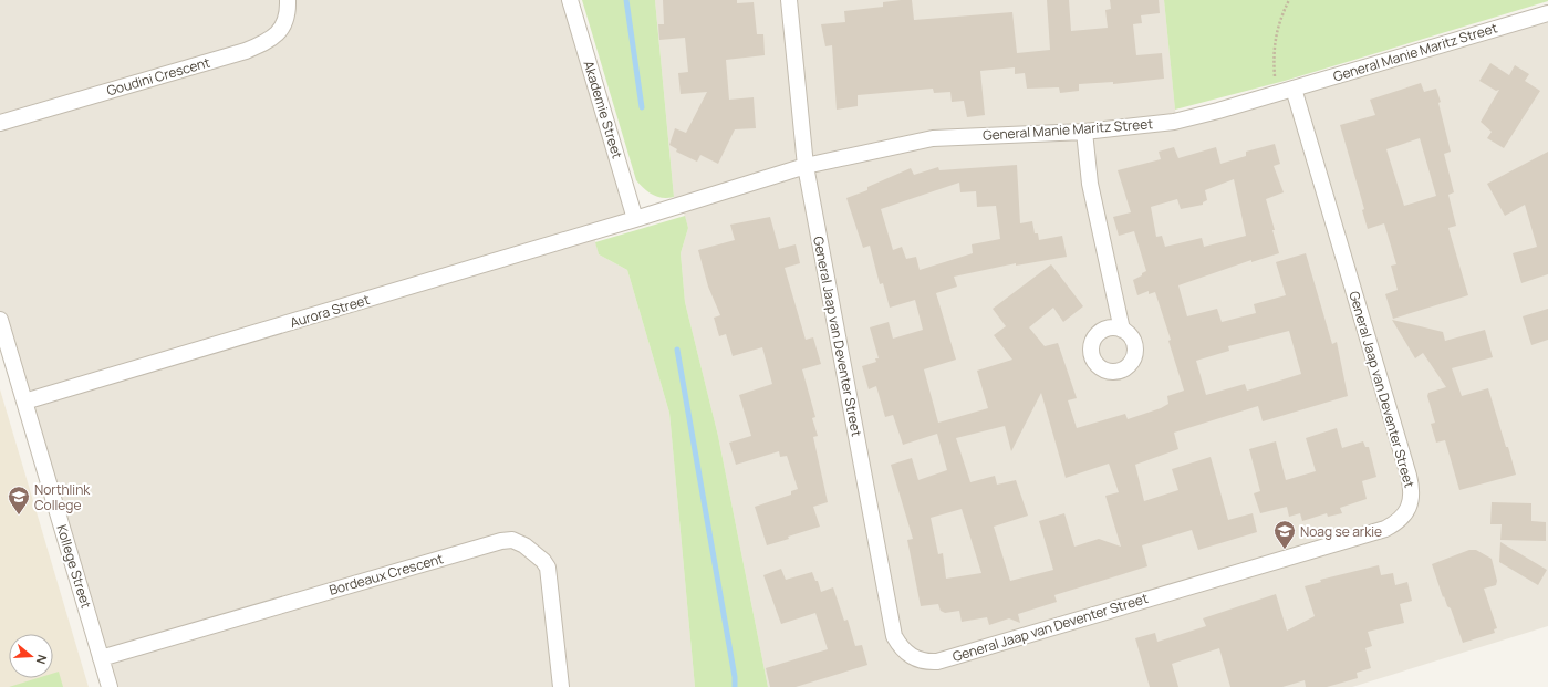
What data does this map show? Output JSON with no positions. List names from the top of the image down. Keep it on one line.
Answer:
{"streets":{"street":["General Manie Maritz Street","Goudini Crescent","Akademie Street","Aurora Street","General Jaap van Deventer Street","Kollege Street","Bordeaux Crescent"]},"crossings":[["General Manie Maritz Street","Akademie Street"],["General Manie Maritz Street","Aurora Street"],["General Manie Maritz Street","General Jaap van Deventer Street"],["Akademie Street","Aurora Street"],["Aurora Street","Kollege Street"],["Kollege Street","Bordeaux Crescent"]],"places":{"school or university":["Northlink College","Noag se arkie"]},"north":"right"}
